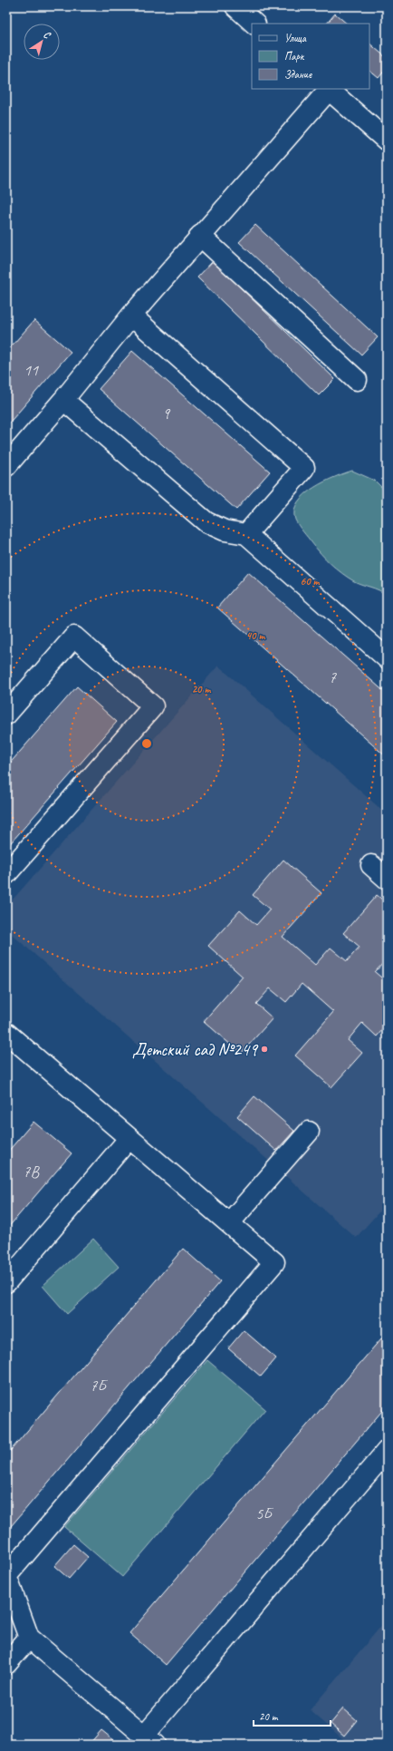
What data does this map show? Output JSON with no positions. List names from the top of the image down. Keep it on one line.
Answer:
{"places":["Детский сад №249"],"house_numbers":["11","9","7","7В","7Б","5Б"],"legend":["Улица","Парк","Здание"],"scale_bar":"20 m","north":"top right","rings":["60 m","40 m","20 m"]}
